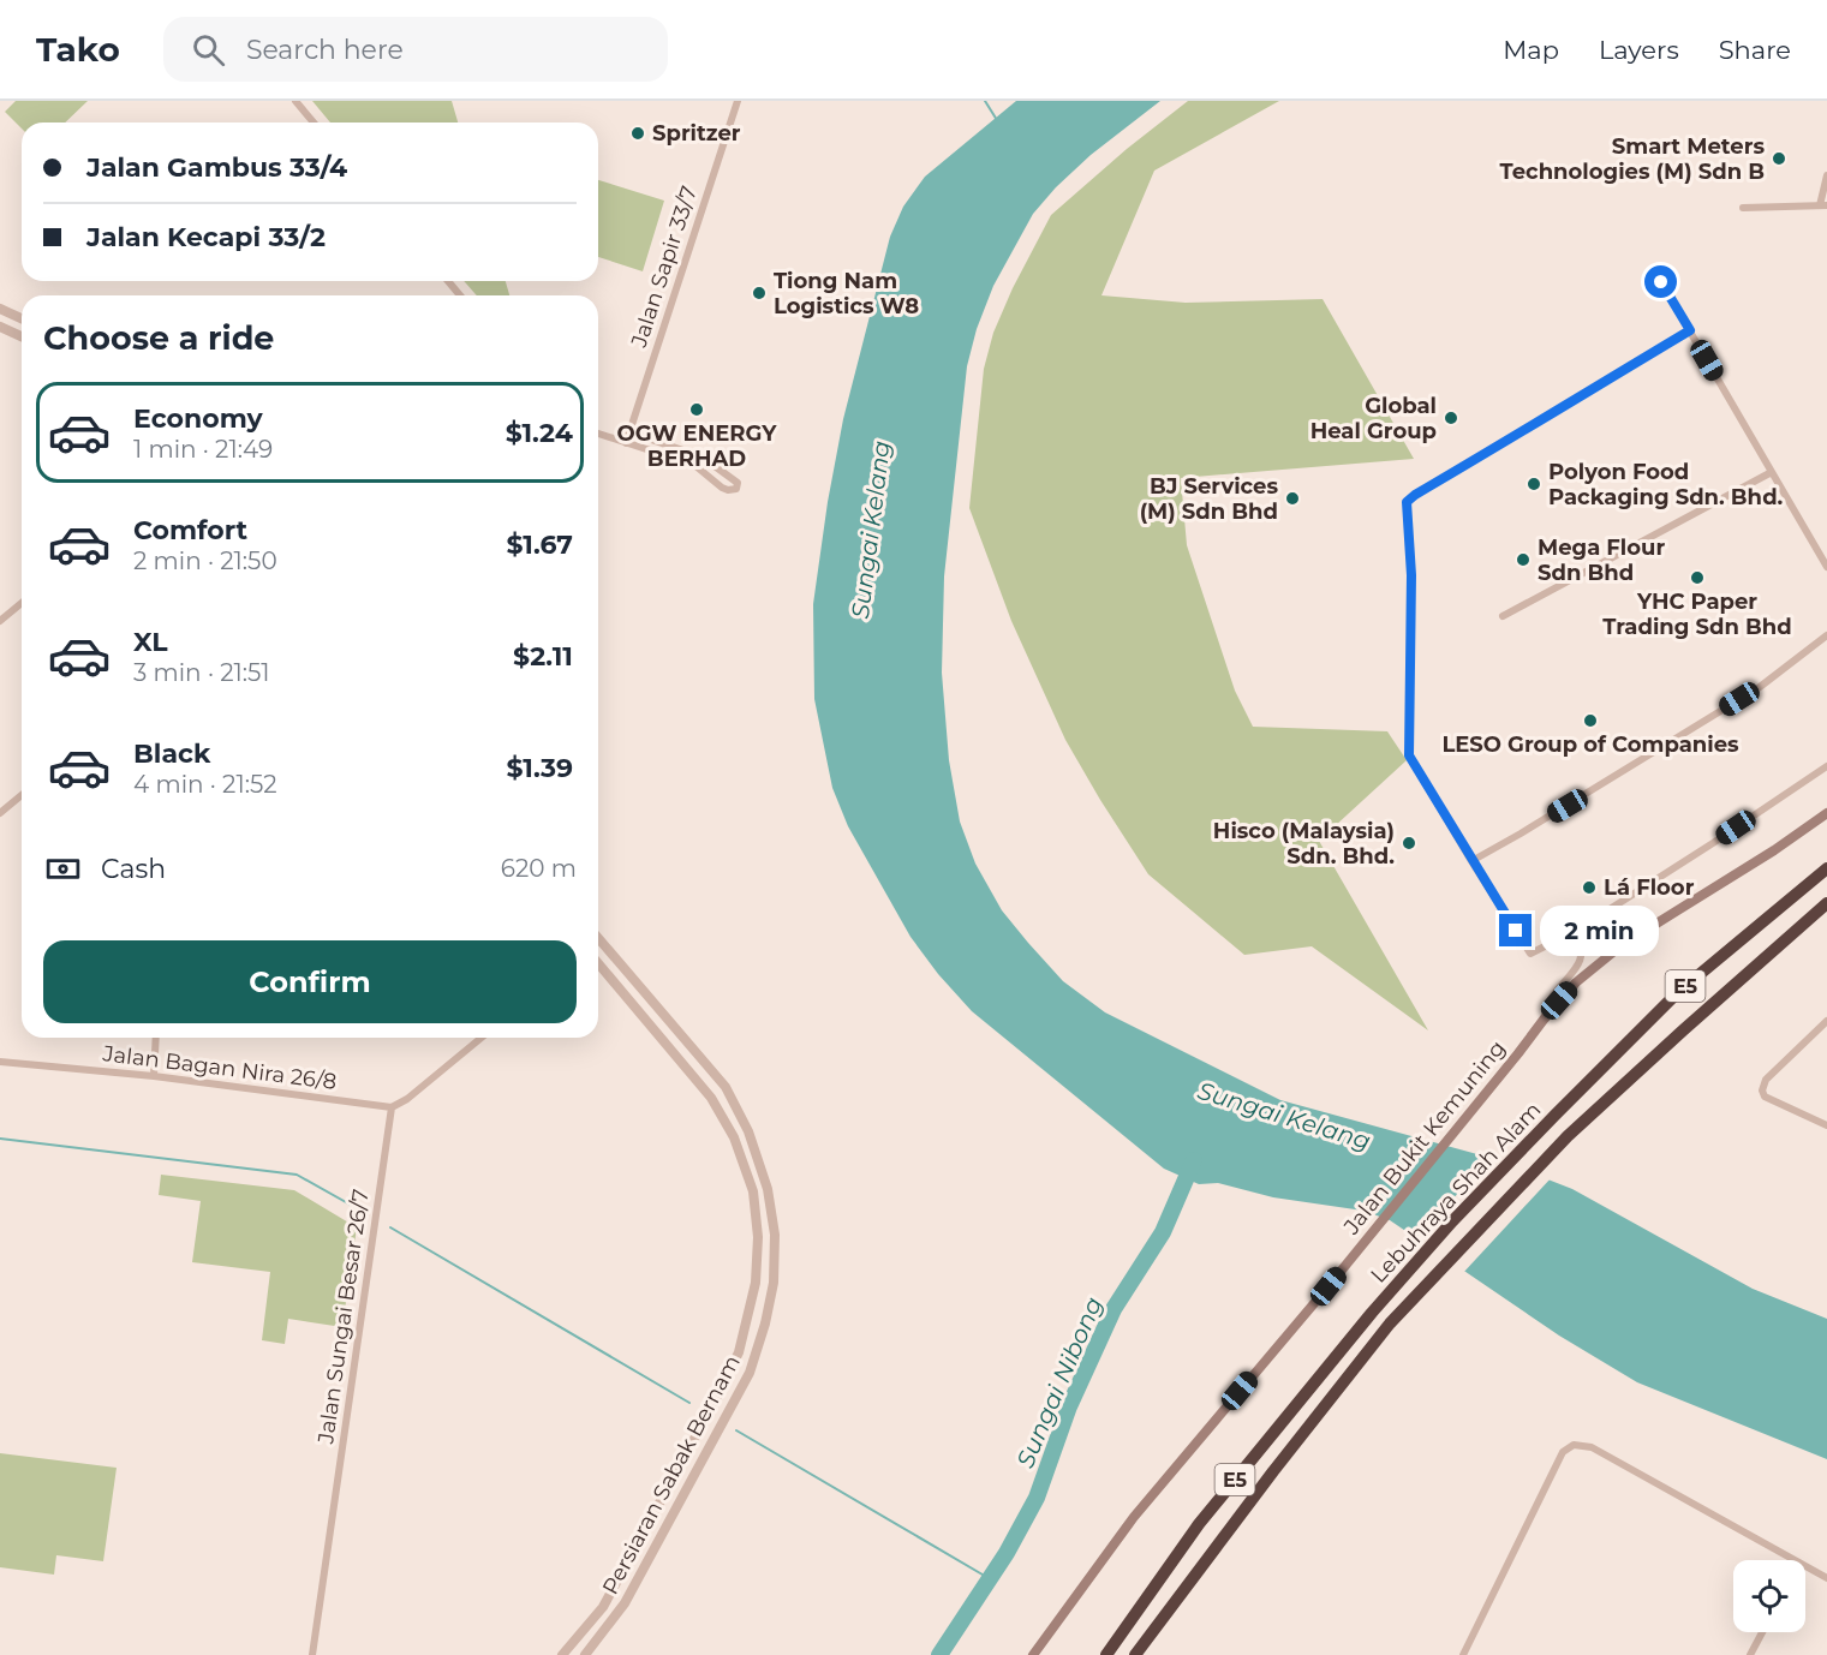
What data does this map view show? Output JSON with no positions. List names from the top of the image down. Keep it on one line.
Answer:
{"streets":{"highway":["E5","Lebuhraya Shah Alam"],"main road":["Jalan Bukit Kemuning"],"street":["Jalan Sapir 33/7","Jalan Bagan Nira 26/8","Jalan Sungai Besar 26/7","Persiaran Sabak Bernam"]},"crossings":[["Jalan Bagan Nira 26/8","Jalan Sungai Besar 26/7"]],"water":["Sungai Kelang","Sungai Nibong"],"places":["Spritzer","Smart Meters Technologies (M) Sdn B","Tiong Nam Logistics W8","OGW ENERGY BERHAD","Global Heal Group","Polyon Food Packaging Sdn. Bhd.","BJ Services (M) Sdn Bhd","Mega Flour Sdn Bhd","YHC Paper Trading Sdn Bhd","LESO Group of Companies","Hisco (Malaysia) Sdn. Bhd.","Lá Floor"],"page":{"header":"Tako","search":"Search here","nav":["Map","Layers","Share"],"banner":["Jalan Gambus 33/4","Jalan Kecapi 33/2"],"heading":"Choose a ride","list":[{"name":"Economy","note":"1 min · 21:49","value":"$1.24"},{"name":"Comfort","note":"2 min · 21:50","value":"$1.67"},{"name":"XL","note":"3 min · 21:51","value":"$2.11"},{"name":"Black","note":"4 min · 21:52","value":"$1.39"}],"pay":["Cash","620 m"],"bubble":"2 min","buttons":"Confirm"}}
